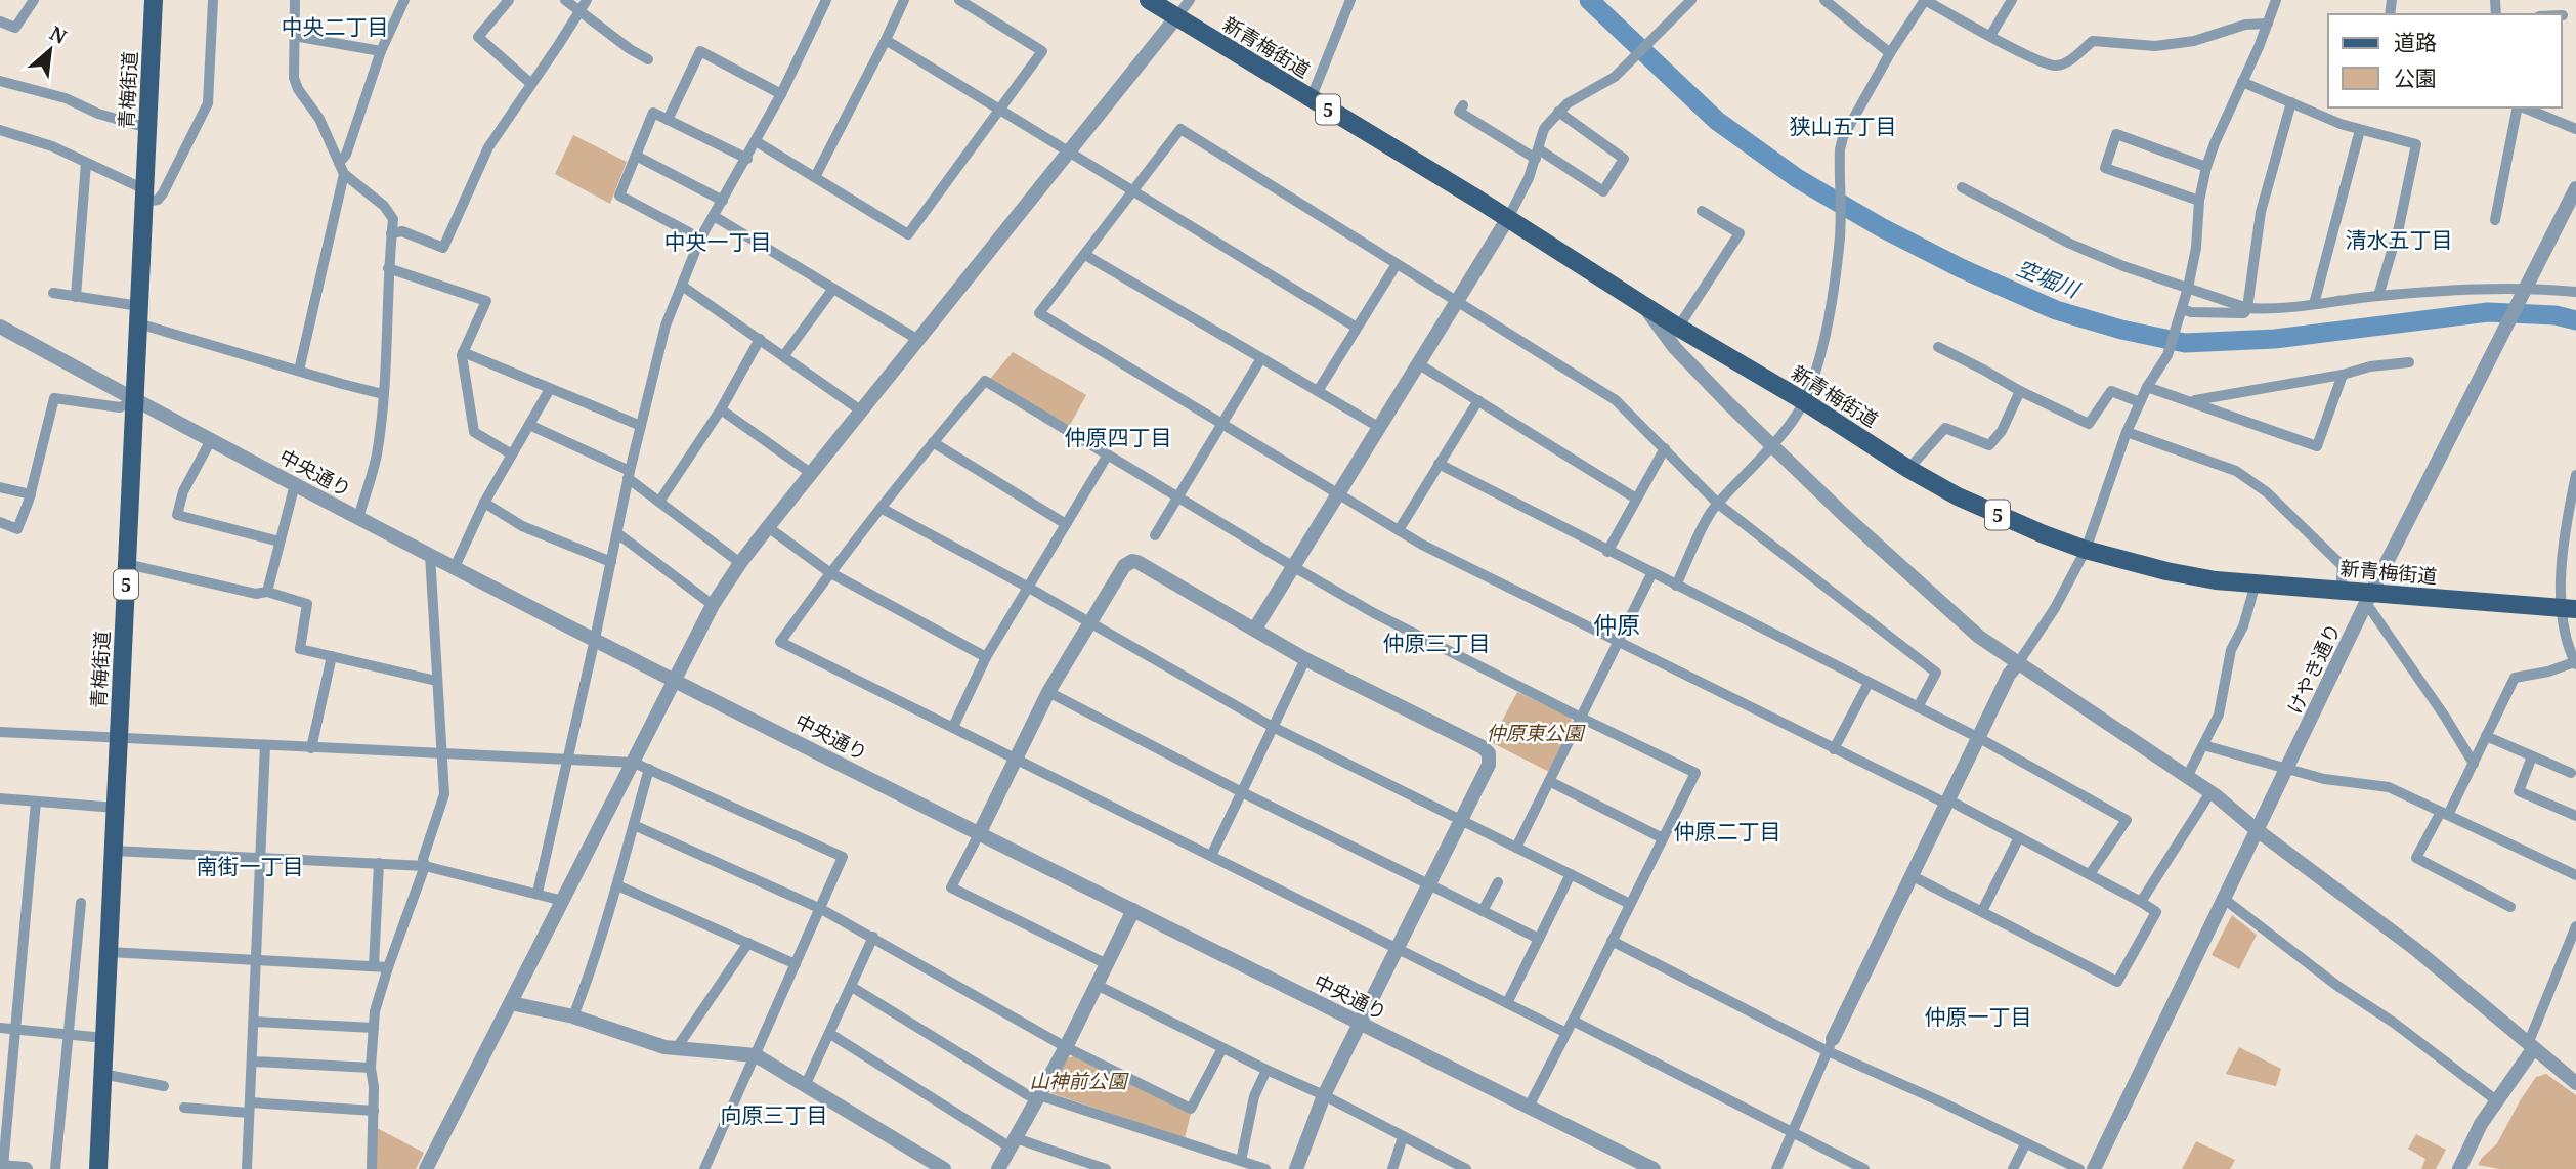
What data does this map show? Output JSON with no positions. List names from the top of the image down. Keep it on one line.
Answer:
{"streets":{"main road":["新青梅街道","青梅街道","5"],"street":["中央通り","けやき通り"]},"crossings":[["新青梅街道","けやき通り"],["青梅街道","中央通り"]],"districts":["中央二丁目","狭山五丁目","清水五丁目","中央一丁目","仲原四丁目","仲原","仲原三丁目","仲原二丁目","南街一丁目","仲原一丁目","向原三丁目"],"water":["空堀川"],"parks":["仲原東公園","山神前公園"],"legend":["道路","公園"],"north":"top right"}
